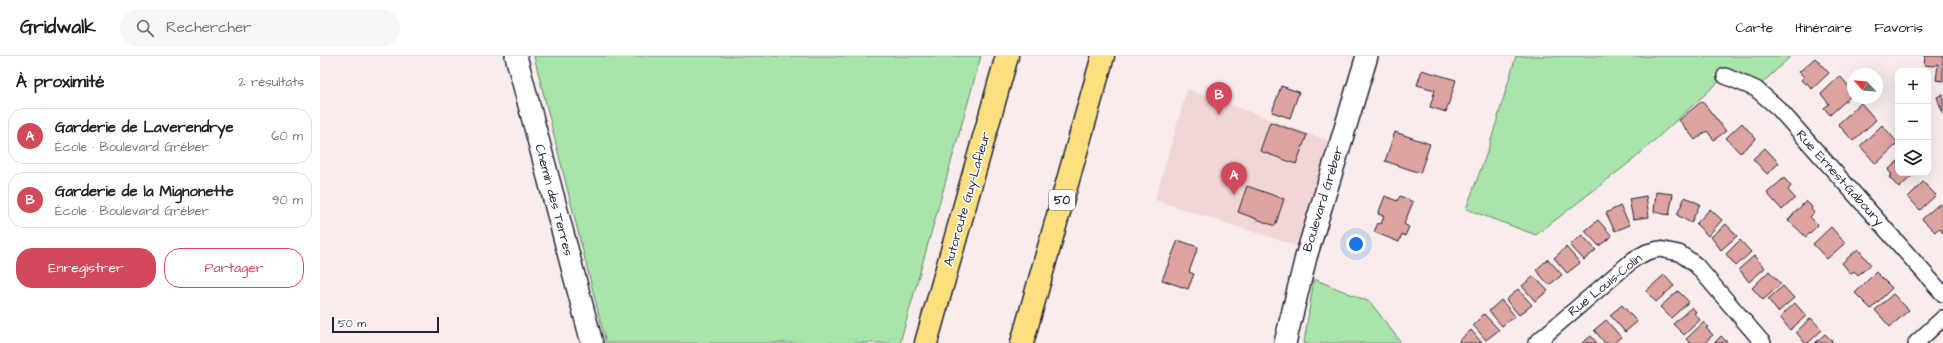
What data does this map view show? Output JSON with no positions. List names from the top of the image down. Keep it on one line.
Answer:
{"streets":{"highway":["Autoroute Guy-Lafleur","50"],"street":["Rue Ernest-Gaboury","Boulevard Gréber","Chemin des Terres","Rue Louis-Colin"]},"scale_bar":"50 m","north":"top left","page":{"header":"Gridwalk","search":"Rechercher","nav":["Carte","Itinéraire","Favoris"],"heading":["À proximité","2 résultats"],"map_buttons":["+","−"],"pins":["B","A"],"list":[{"mark":"A","name":"Garderie de Laverendrye","note":"École · Boulevard Gréber","value":"60 m"},{"mark":"B","name":"Garderie de la Mignonette","note":"École · Boulevard Gréber","value":"90 m"}],"buttons":["Enregistrer","Partager"],"scale":"50 m"}}
